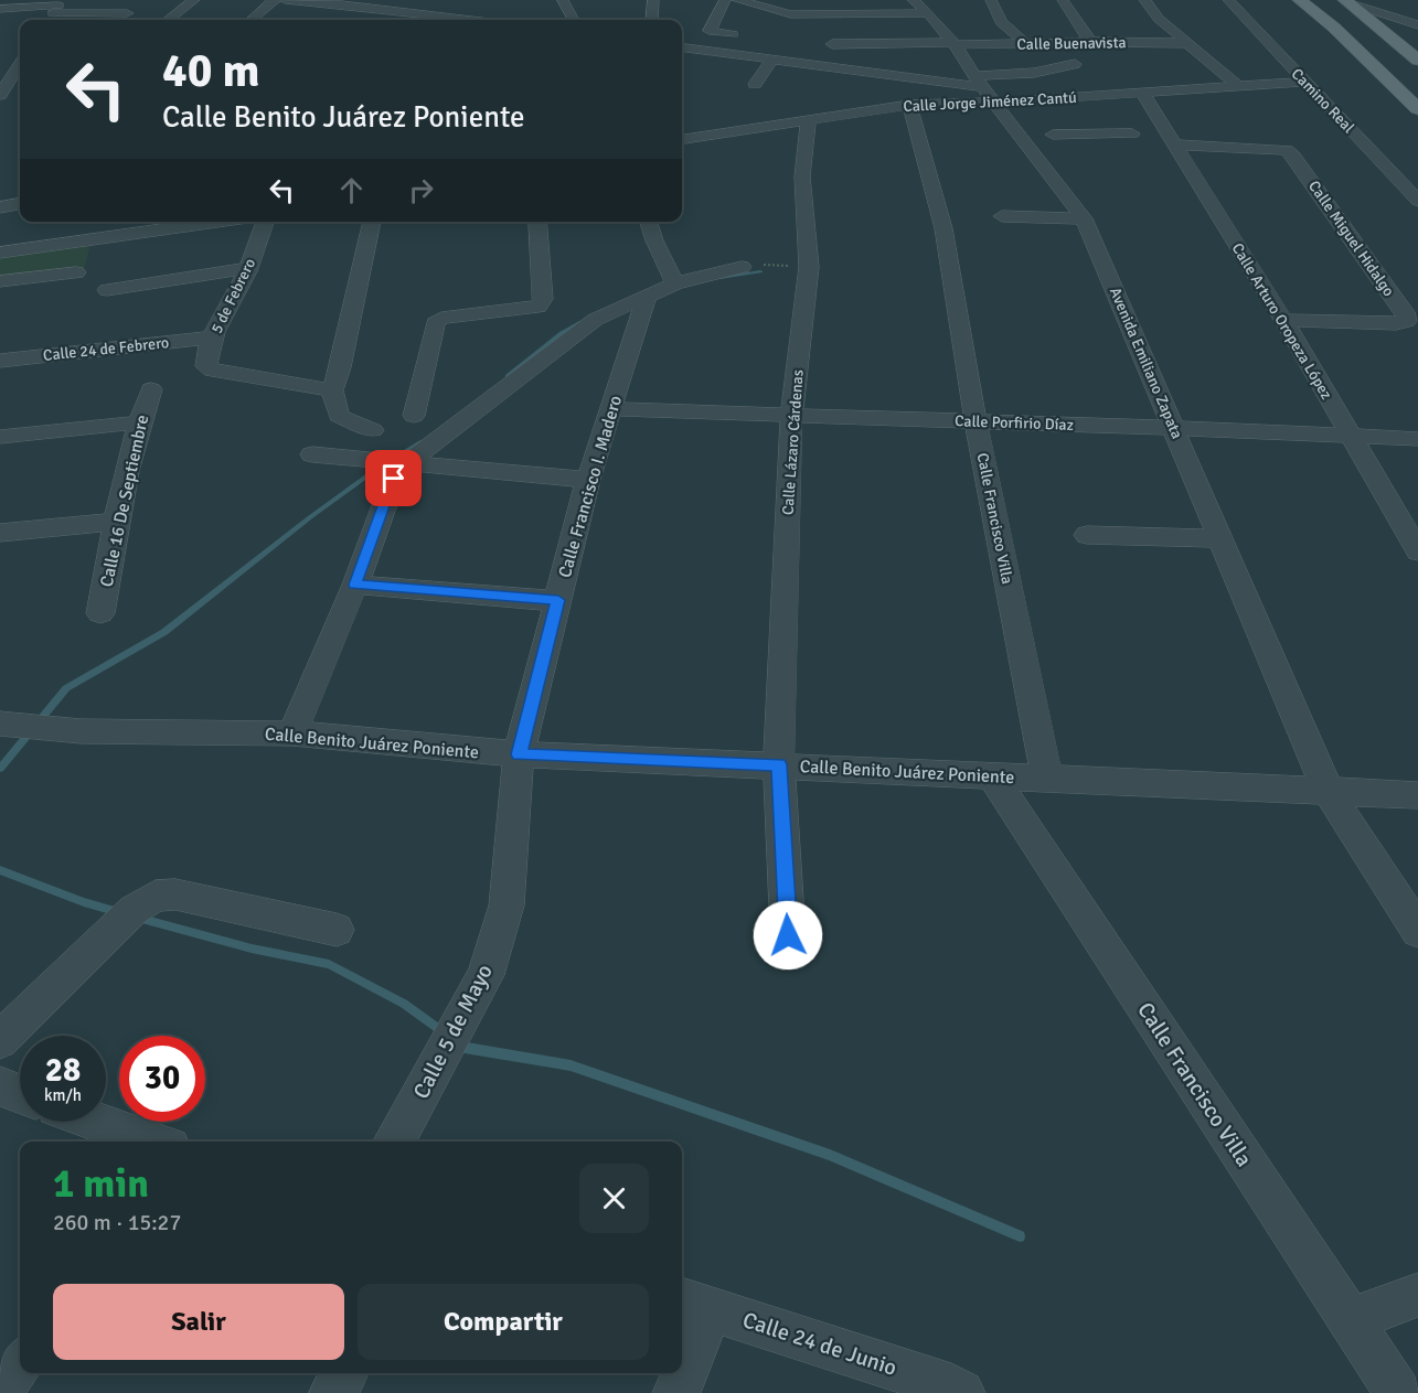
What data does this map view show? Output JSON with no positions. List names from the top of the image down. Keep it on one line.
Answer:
{"streets":{"street":["Calle Buenavista","Camino Real","Calle Jorge Jiménez Cantú","Calle Miguel Hidalgo","5 de Febrero","Calle Arturo Oropeza López","Calle 24 de Febrero","Avenida Emiliano Zapata","Calle Porfirio Díaz","Calle Lázaro Cárdenas","Calle Francisco I. Madero","Calle 16 De Septiembre","Calle Francisco Villa","Calle Benito Juárez Poniente","Calle 5 de Mayo","Calle 24 de Junio"]},"crossings":[["Calle Buenavista","Avenida Emiliano Zapata"],["Camino Real","Calle Jorge Jiménez Cantú"],["Calle Jorge Jiménez Cantú","Calle Arturo Oropeza López"],["Calle Jorge Jiménez Cantú","Avenida Emiliano Zapata"],["Calle Jorge Jiménez Cantú","Calle Lázaro Cárdenas"],["Calle Jorge Jiménez Cantú","Calle Francisco Villa"],["Calle Miguel Hidalgo","Calle Arturo Oropeza López"],["5 de Febrero","Calle 24 de Febrero"],["Calle Arturo Oropeza López","Calle Porfirio Díaz"],["Avenida Emiliano Zapata","Calle Porfirio Díaz"],["Avenida Emiliano Zapata","Calle Benito Juárez Poniente"],["Calle Porfirio Díaz","Calle Lázaro Cárdenas"],["Calle Porfirio Díaz","Calle Francisco I. Madero"],["Calle Porfirio Díaz","Calle Francisco Villa"],["Calle Lázaro Cárdenas","Calle Benito Juárez Poniente"],["Calle Francisco I. Madero","Calle Benito Juárez Poniente"],["Calle Francisco I. Madero","Calle 5 de Mayo"],["Calle Francisco Villa","Calle Benito Juárez Poniente"],["Calle Benito Juárez Poniente","Calle 5 de Mayo"]],"page":{"turn":["40 m","Calle Benito Juárez Poniente"],"speed":"28 km/h","limit":"30","heading":["1 min","260 m · 15:27"],"buttons":["Salir","Compartir"]}}
